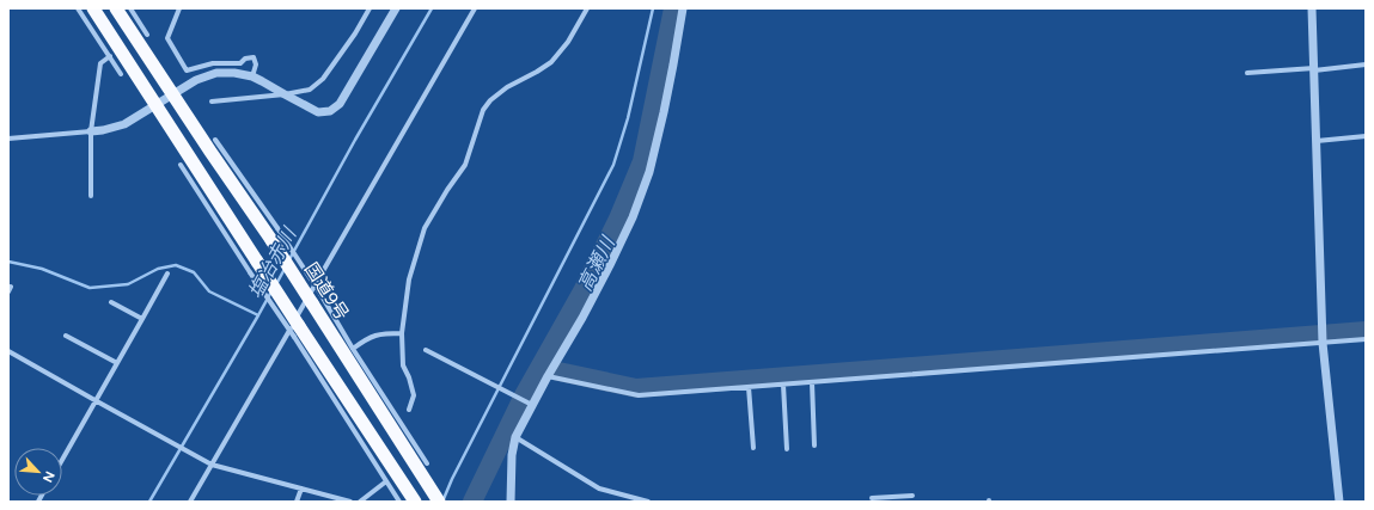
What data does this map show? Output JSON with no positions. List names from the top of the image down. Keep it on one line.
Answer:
{"streets":{"highway":["国道9号"]},"water":["塩冶赤川","高瀬川"],"north":"bottom right"}
